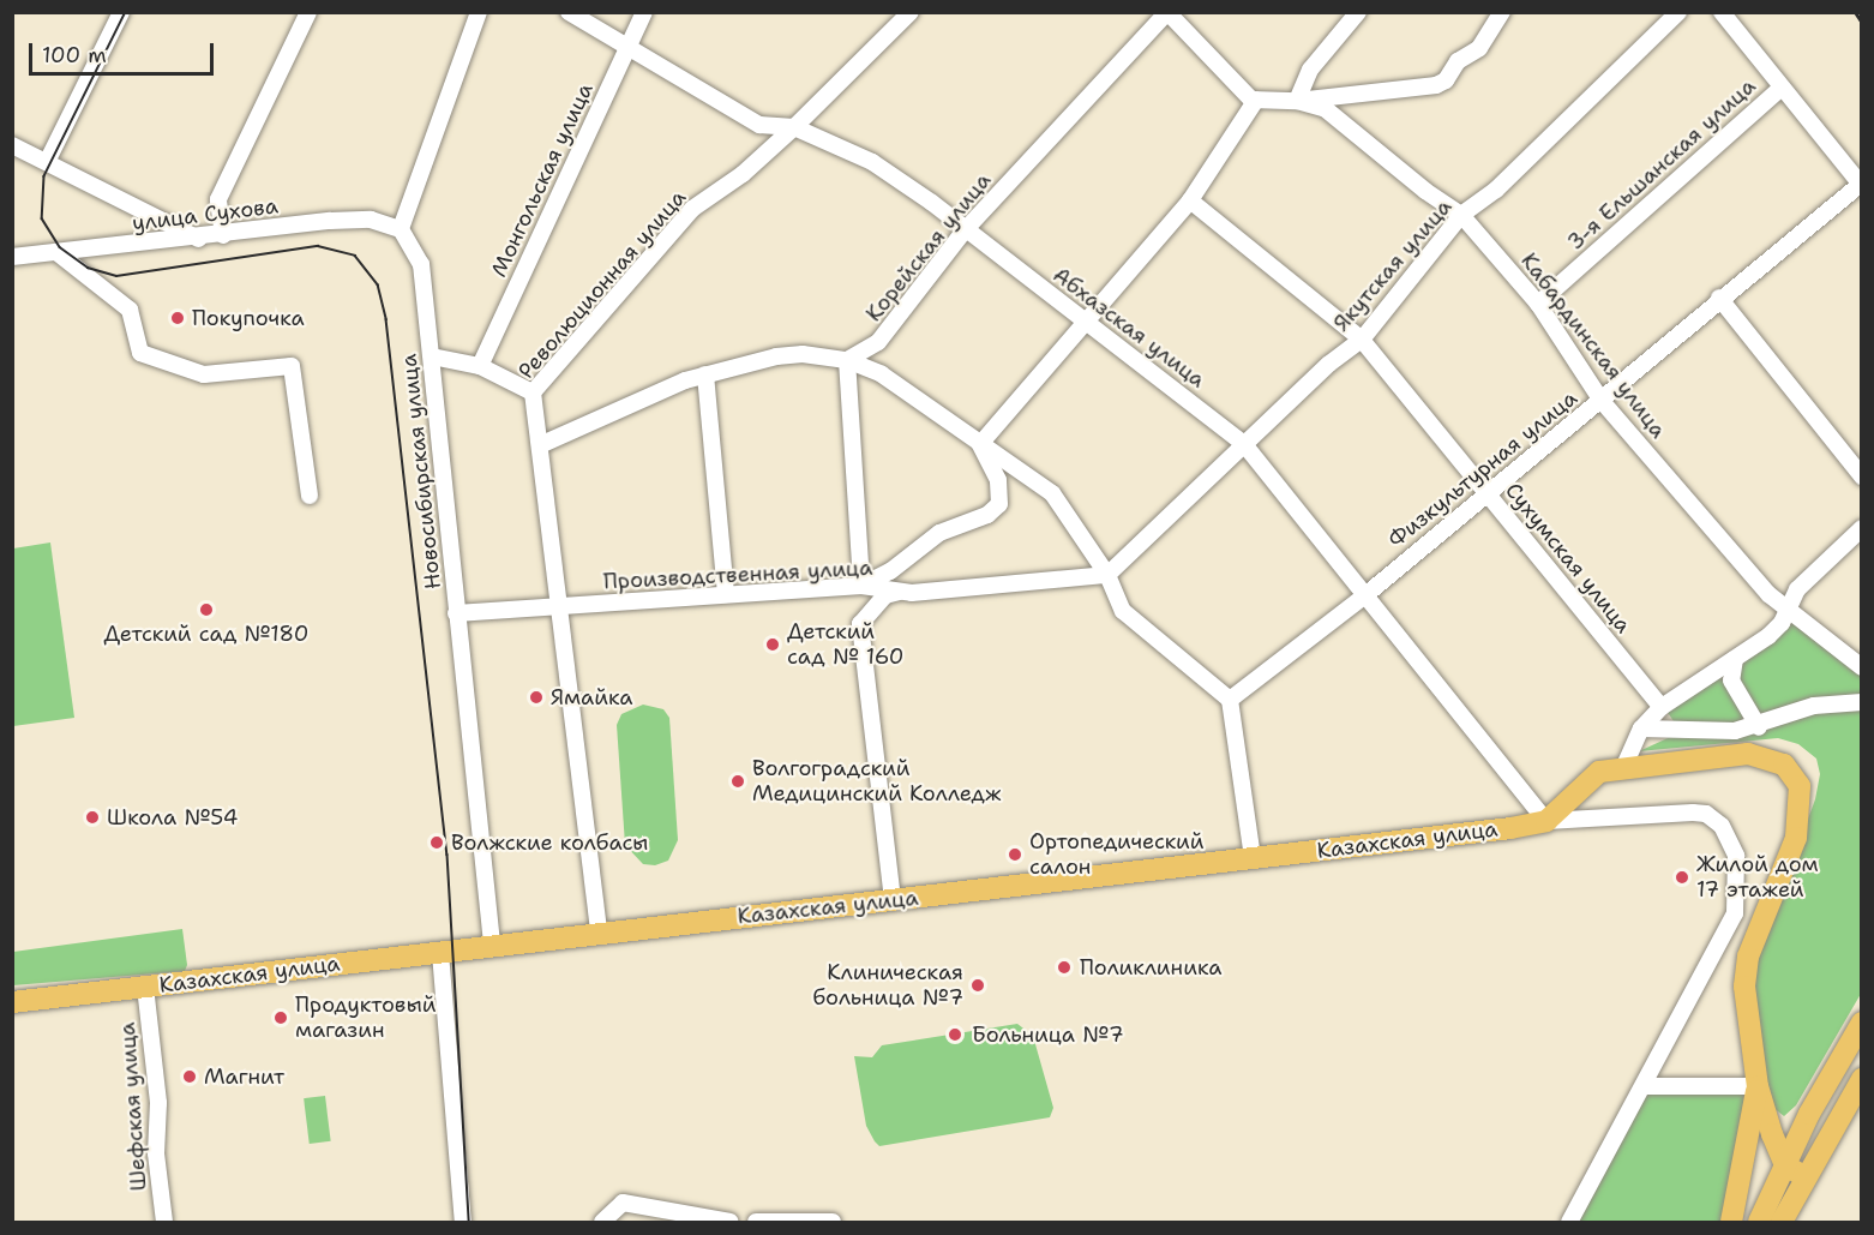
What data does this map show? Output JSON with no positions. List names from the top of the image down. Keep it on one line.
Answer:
{"streets":{"main road":["Казахская улица"],"street":["3-я Ельшанская улица","Монгольская улица","улица Сухова","Корейская улица","Якутская улица","Революционная улица","Абхазская улица","Кабардинская улица","Физкультурная улица","Новосибирская улица","Сухумская улица","Производственная улица","Шефская улица"]},"crossings":[["3-я Ельшанская улица","Кабардинская улица"],["Монгольская улица","Абхазская улица"],["улица Сухова","Новосибирская улица"],["Корейская улица","Абхазская улица"],["Якутская улица","Абхазская улица"],["Якутская улица","Кабардинская улица"],["Якутская улица","Сухумская улица"],["Якутская улица","Производственная улица"],["Революционная улица","Абхазская улица"],["Революционная улица","Производственная улица"],["Революционная улица","Казахская улица"],["Абхазская улица","Физкультурная улица"],["Абхазская улица","Казахская улица"],["Кабардинская улица","Физкультурная улица"],["Физкультурная улица","Сухумская улица"],["Новосибирская улица","Производственная улица"],["Новосибирская улица","Казахская улица"],["Казахская улица","Шефская улица"]],"places":["Покупочка","Детский сад №180","Детский сад № 160","Ямайка","Волгоградский Медицинский Колледж","Школа №54","Волжские колбасы","Ортопедический салон","Жилой дом 17 этажей","Поликлиника","Клиническая больница №7","Продуктовый магазин","Больница №7","Магнит"],"scale_bar":"100 m"}
